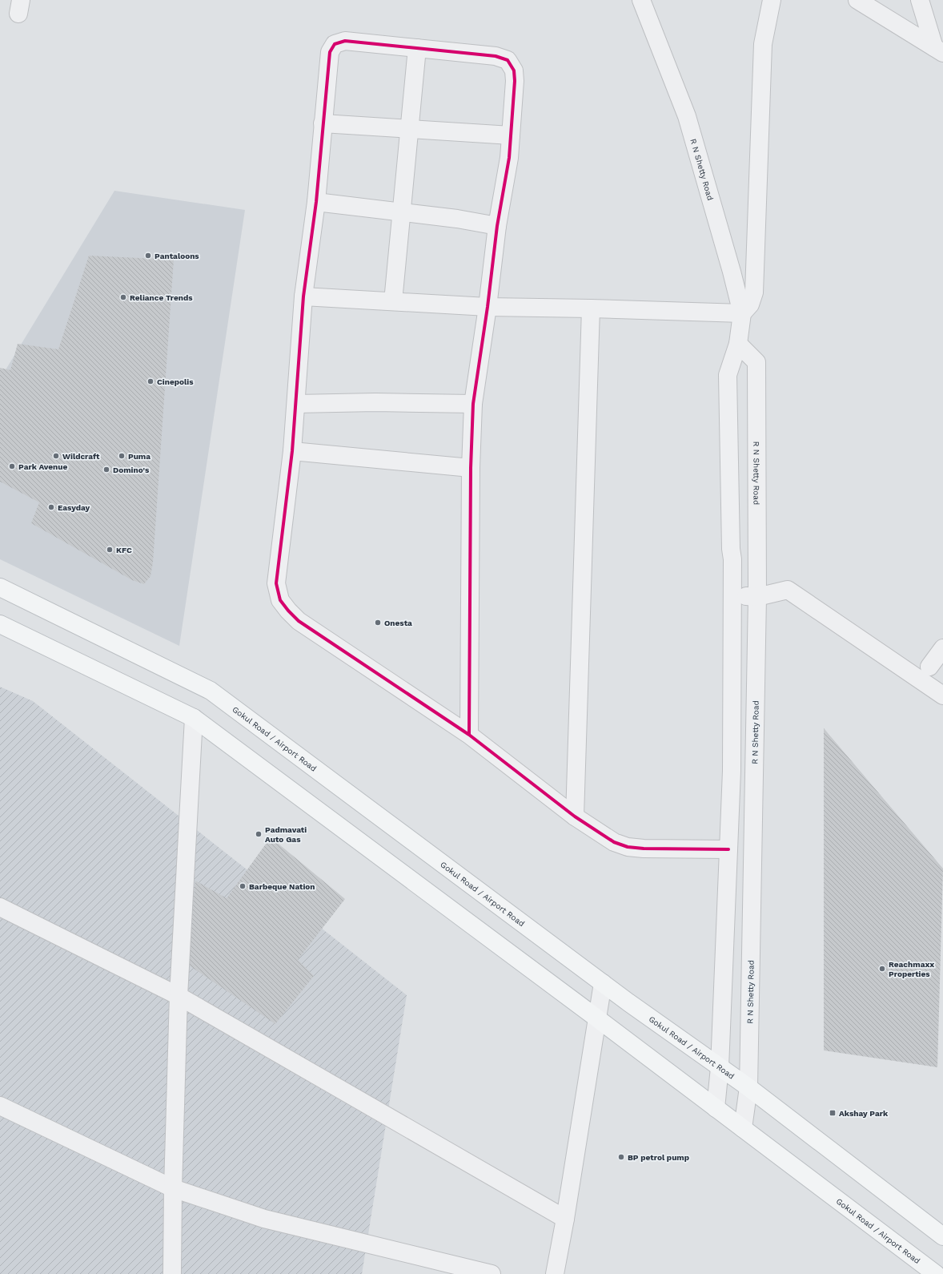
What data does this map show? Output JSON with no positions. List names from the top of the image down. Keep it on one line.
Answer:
{"streets":{"main road":["Gokul Road / Airport Road"],"street":["R N Shetty Road"]},"crossings":[["R N Shetty Road","Gokul Road / Airport Road"]],"places":{"other":["Pantaloons","Reliance Trends","Cinepolis","Wildcraft","Puma","Park Avenue","Domino's","Easyday","KFC","Onesta","Padmavati Auto Gas","Barbeque Nation","Reachmaxx Properties","BP petrol pump"],"transit":["Akshay Park"]}}
